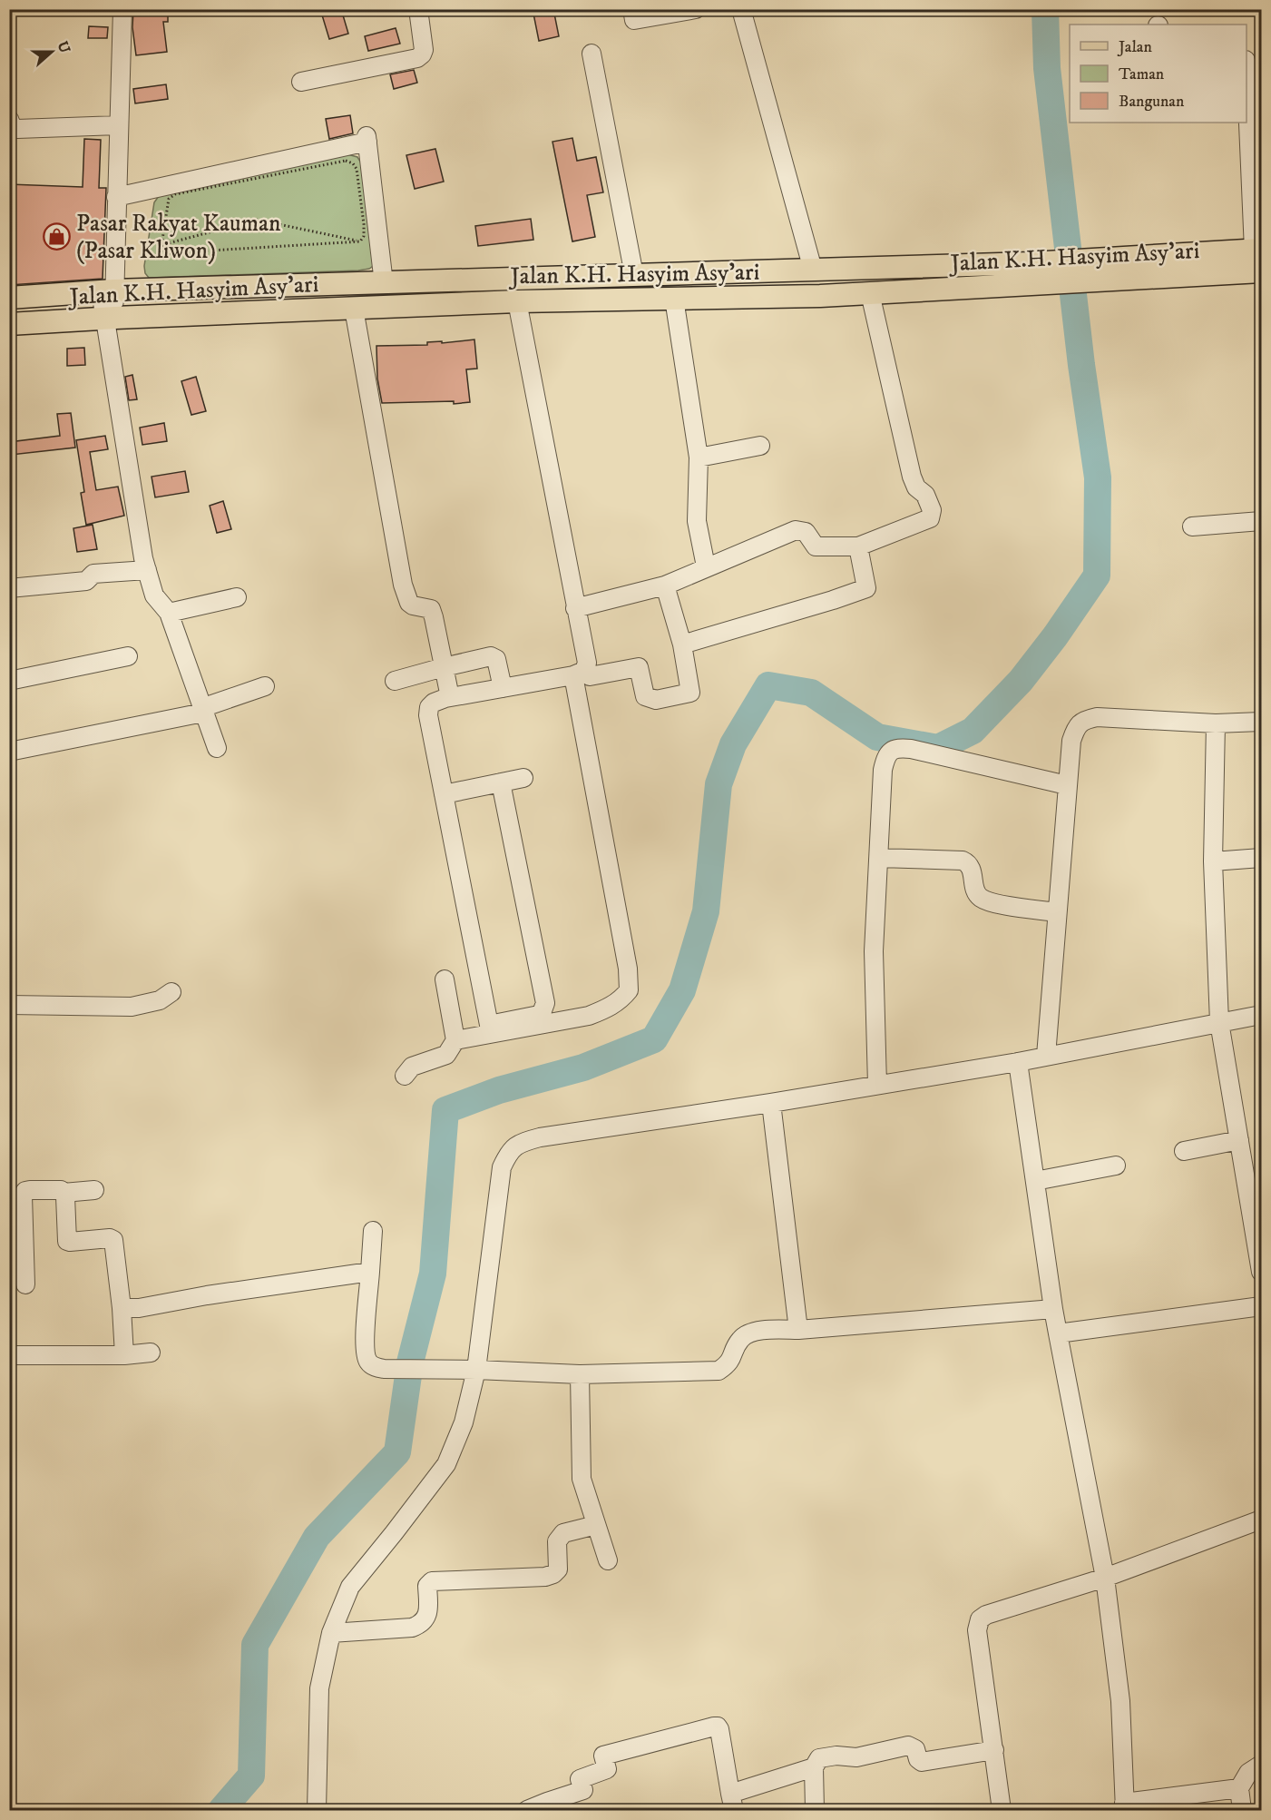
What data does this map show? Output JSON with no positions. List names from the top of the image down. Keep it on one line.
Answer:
{"streets":{"main road":["Jalan K.H. Hasyim Asy'ari"]},"places":{"shop":["Pasar Rakyat Kauman (Pasar Kliwon)"]},"legend":["Jalan","Taman","Bangunan"],"north":"right"}
